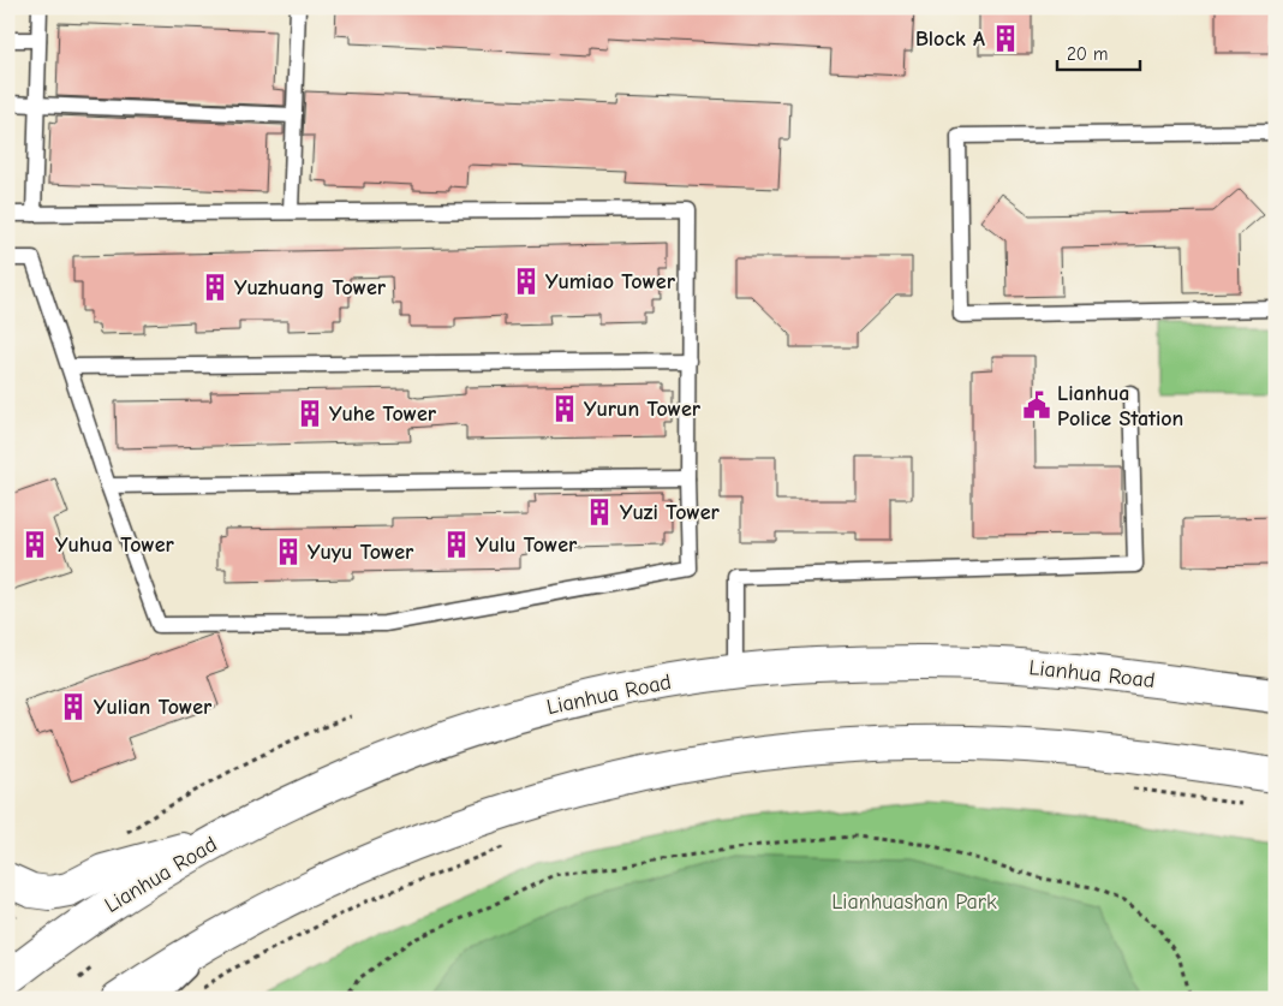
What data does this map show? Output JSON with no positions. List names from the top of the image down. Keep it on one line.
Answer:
{"streets":{"main road":["Lianhua Road"]},"parks":["Lianhuashan Park"],"places":{"building":["Block A","Yumiao Tower","Yuzhuang Tower","Yurun Tower","Yuhe Tower","Yuzi Tower","Yuhua Tower","Yulu Tower","Yuyu Tower","Yulian Tower"],"public building":["Lianhua Police Station"]},"scale_bar":"20 m"}
